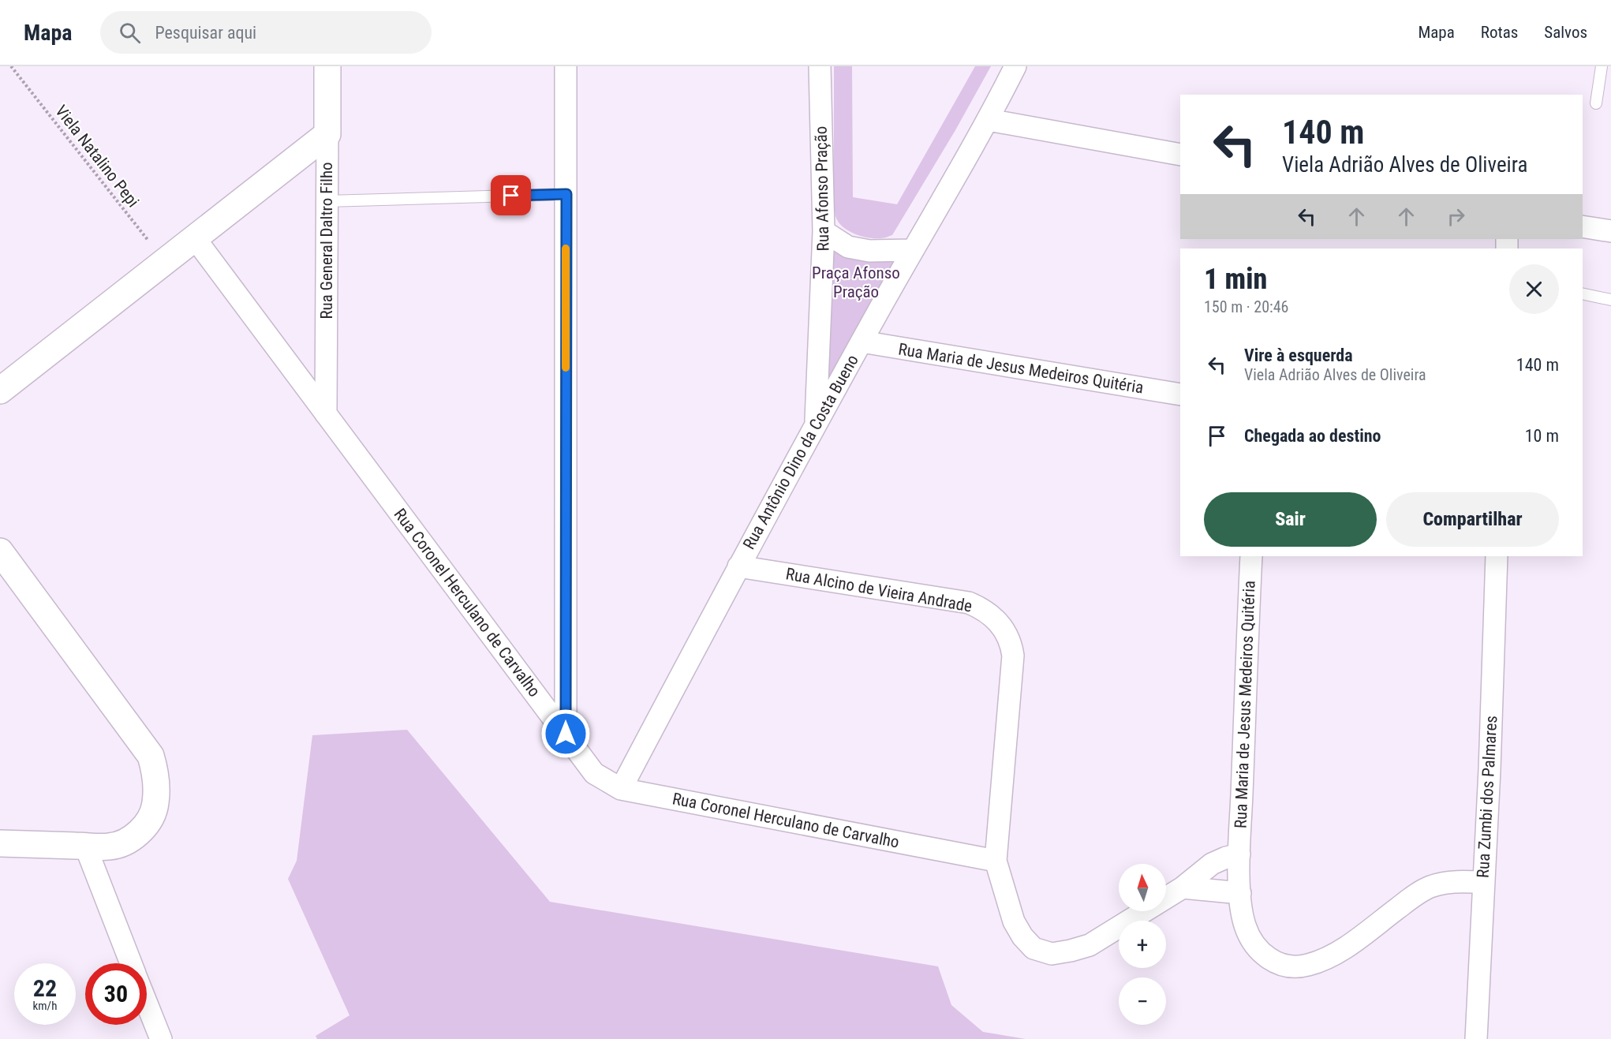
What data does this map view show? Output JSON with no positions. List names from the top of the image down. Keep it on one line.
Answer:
{"streets":{"main road":["Rua General Daltro Filho"],"street":["Rua Afonso Pração","Rua Maria de Jesus Medeiros Quitéria","Rua Antônio Dino da Costa Bueno","Rua Alcino de Vieira Andrade","Rua Coronel Herculano de Carvalho","Rua Zumbi dos Palmares"],"path":["Viela Natalino Pepi"]},"crossings":[["Rua Afonso Pração","Rua Antônio Dino da Costa Bueno"],["Rua General Daltro Filho","Rua Coronel Herculano de Carvalho"],["Rua Maria de Jesus Medeiros Quitéria","Rua Antônio Dino da Costa Bueno"],["Rua Maria de Jesus Medeiros Quitéria","Rua Zumbi dos Palmares"],["Rua Antônio Dino da Costa Bueno","Rua Alcino de Vieira Andrade"],["Rua Antônio Dino da Costa Bueno","Rua Coronel Herculano de Carvalho"],["Rua Alcino de Vieira Andrade","Rua Coronel Herculano de Carvalho"]],"parks":["Praça Afonso Pração"],"north":"top","page":{"header":"Mapa","search":"Pesquisar aqui","nav":["Mapa","Rotas","Salvos"],"turn":["140 m","Viela Adrião Alves de Oliveira"],"heading":["1 min","150 m · 20:46"],"list":[{"name":"Vire à esquerda","note":"Viela Adrião Alves de Oliveira","value":"140 m"},{"name":"Chegada ao destino","value":"10 m"}],"buttons":["Sair","Compartilhar"],"map_buttons":["+","−"],"speed":"22 km/h","limit":"30"}}
